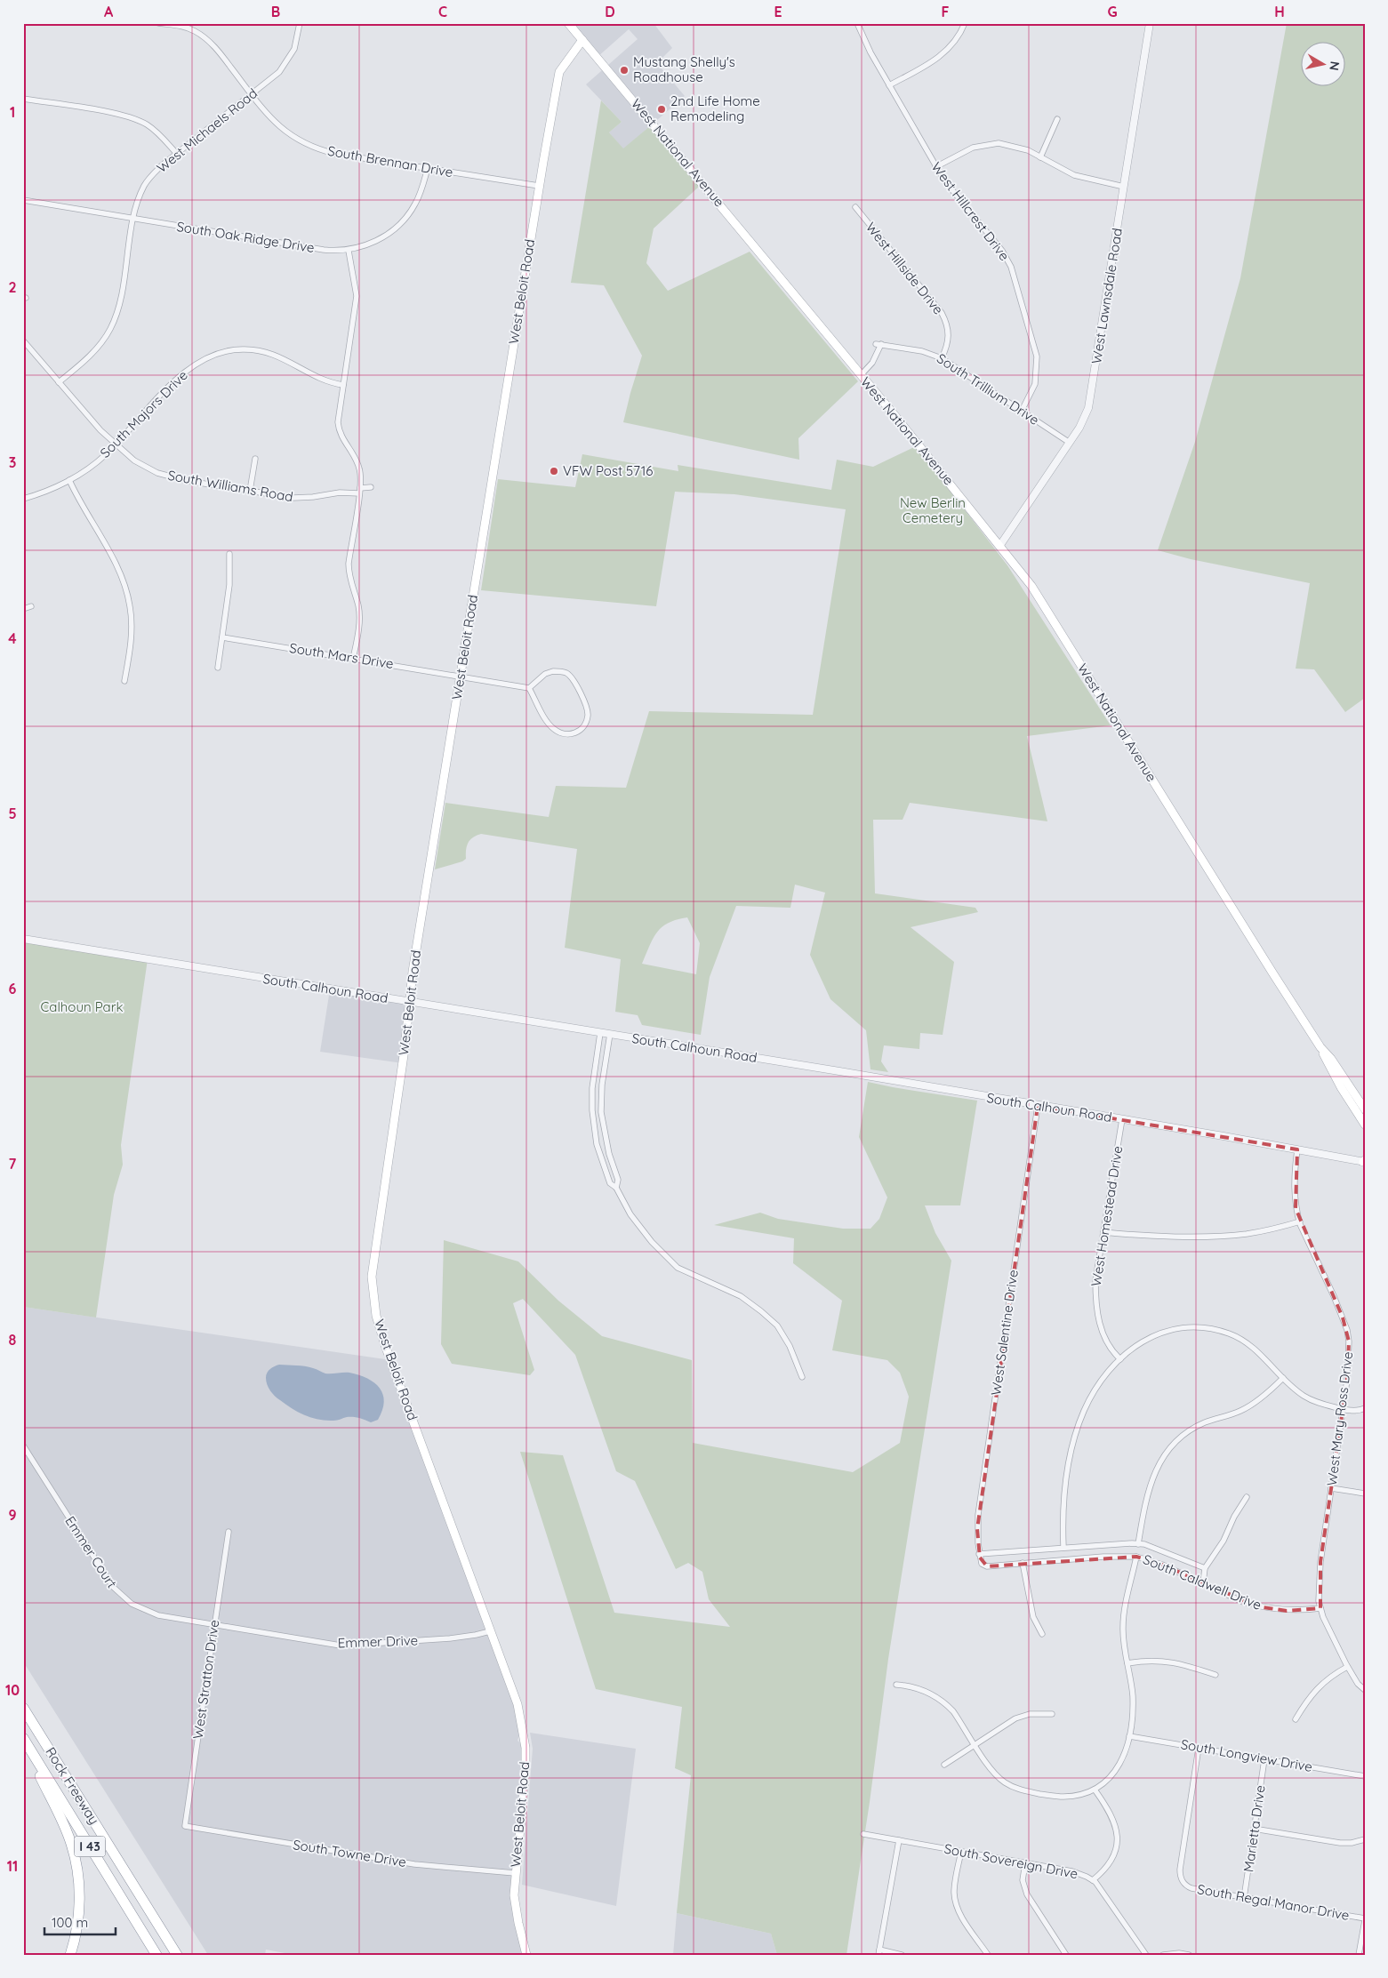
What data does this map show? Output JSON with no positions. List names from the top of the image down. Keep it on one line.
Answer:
{"streets":{"highway":["Rock Freeway","I 43"],"main road":["West National Avenue","West Beloit Road"],"street":["West Michaels Road","South Brennan Drive","West Hillcrest Drive","South Oak Ridge Drive","West Hillside Drive","West Lawnsdale Road","South Trillium Drive","South Majors Drive","South Williams Road","South Mars Drive","South Calhoun Road","West Homestead Drive","West Salentine Drive","West Mary Ross Drive","Emmer Court","South Caldwell Drive","Emmer Drive","West Stratton Drive","South Longview Drive","Marietta Drive","South Towne Drive","South Sovereign Drive","South Regal Manor Drive"]},"crossings":[["West Michaels Road","South Brennan Drive"],["West Michaels Road","South Oak Ridge Drive"],["West Michaels Road","South Williams Road"],["West National Avenue","West Beloit Road"],["West National Avenue","West Lawnsdale Road"],["West National Avenue","South Trillium Drive"],["South Brennan Drive","South Oak Ridge Drive"],["South Brennan Drive","West Beloit Road"],["West Hillcrest Drive","South Trillium Drive"],["West Hillside Drive","South Trillium Drive"],["West Beloit Road","South Mars Drive"],["West Beloit Road","South Calhoun Road"],["West Beloit Road","Emmer Drive"],["West Beloit Road","South Towne Drive"],["West Lawnsdale Road","South Trillium Drive"],["South Majors Drive","South Williams Road"],["South Calhoun Road","West Homestead Drive"],["South Calhoun Road","West Salentine Drive"],["South Calhoun Road","West Mary Ross Drive"],["West Salentine Drive","South Caldwell Drive"],["West Mary Ross Drive","South Caldwell Drive"],["Emmer Court","Emmer Drive"],["Emmer Court","West Stratton Drive"],["Emmer Drive","West Stratton Drive"],["West Stratton Drive","South Towne Drive"],["South Longview Drive","Marietta Drive"],["South Longview Drive","South Regal Manor Drive"],["Marietta Drive","South Regal Manor Drive"]],"parks":["New Berlin Cemetery","Calhoun Park"],"places":["Mustang Shelly's Roadhouse","2nd Life Home Remodeling","VFW Post 5716"],"scale_bar":"100 m","north":"right","grid":{"columns":["A","B","C","D","E","F","G","H"],"rows":["1","2","3","4","5","6","7","8","9","10","11"]}}
